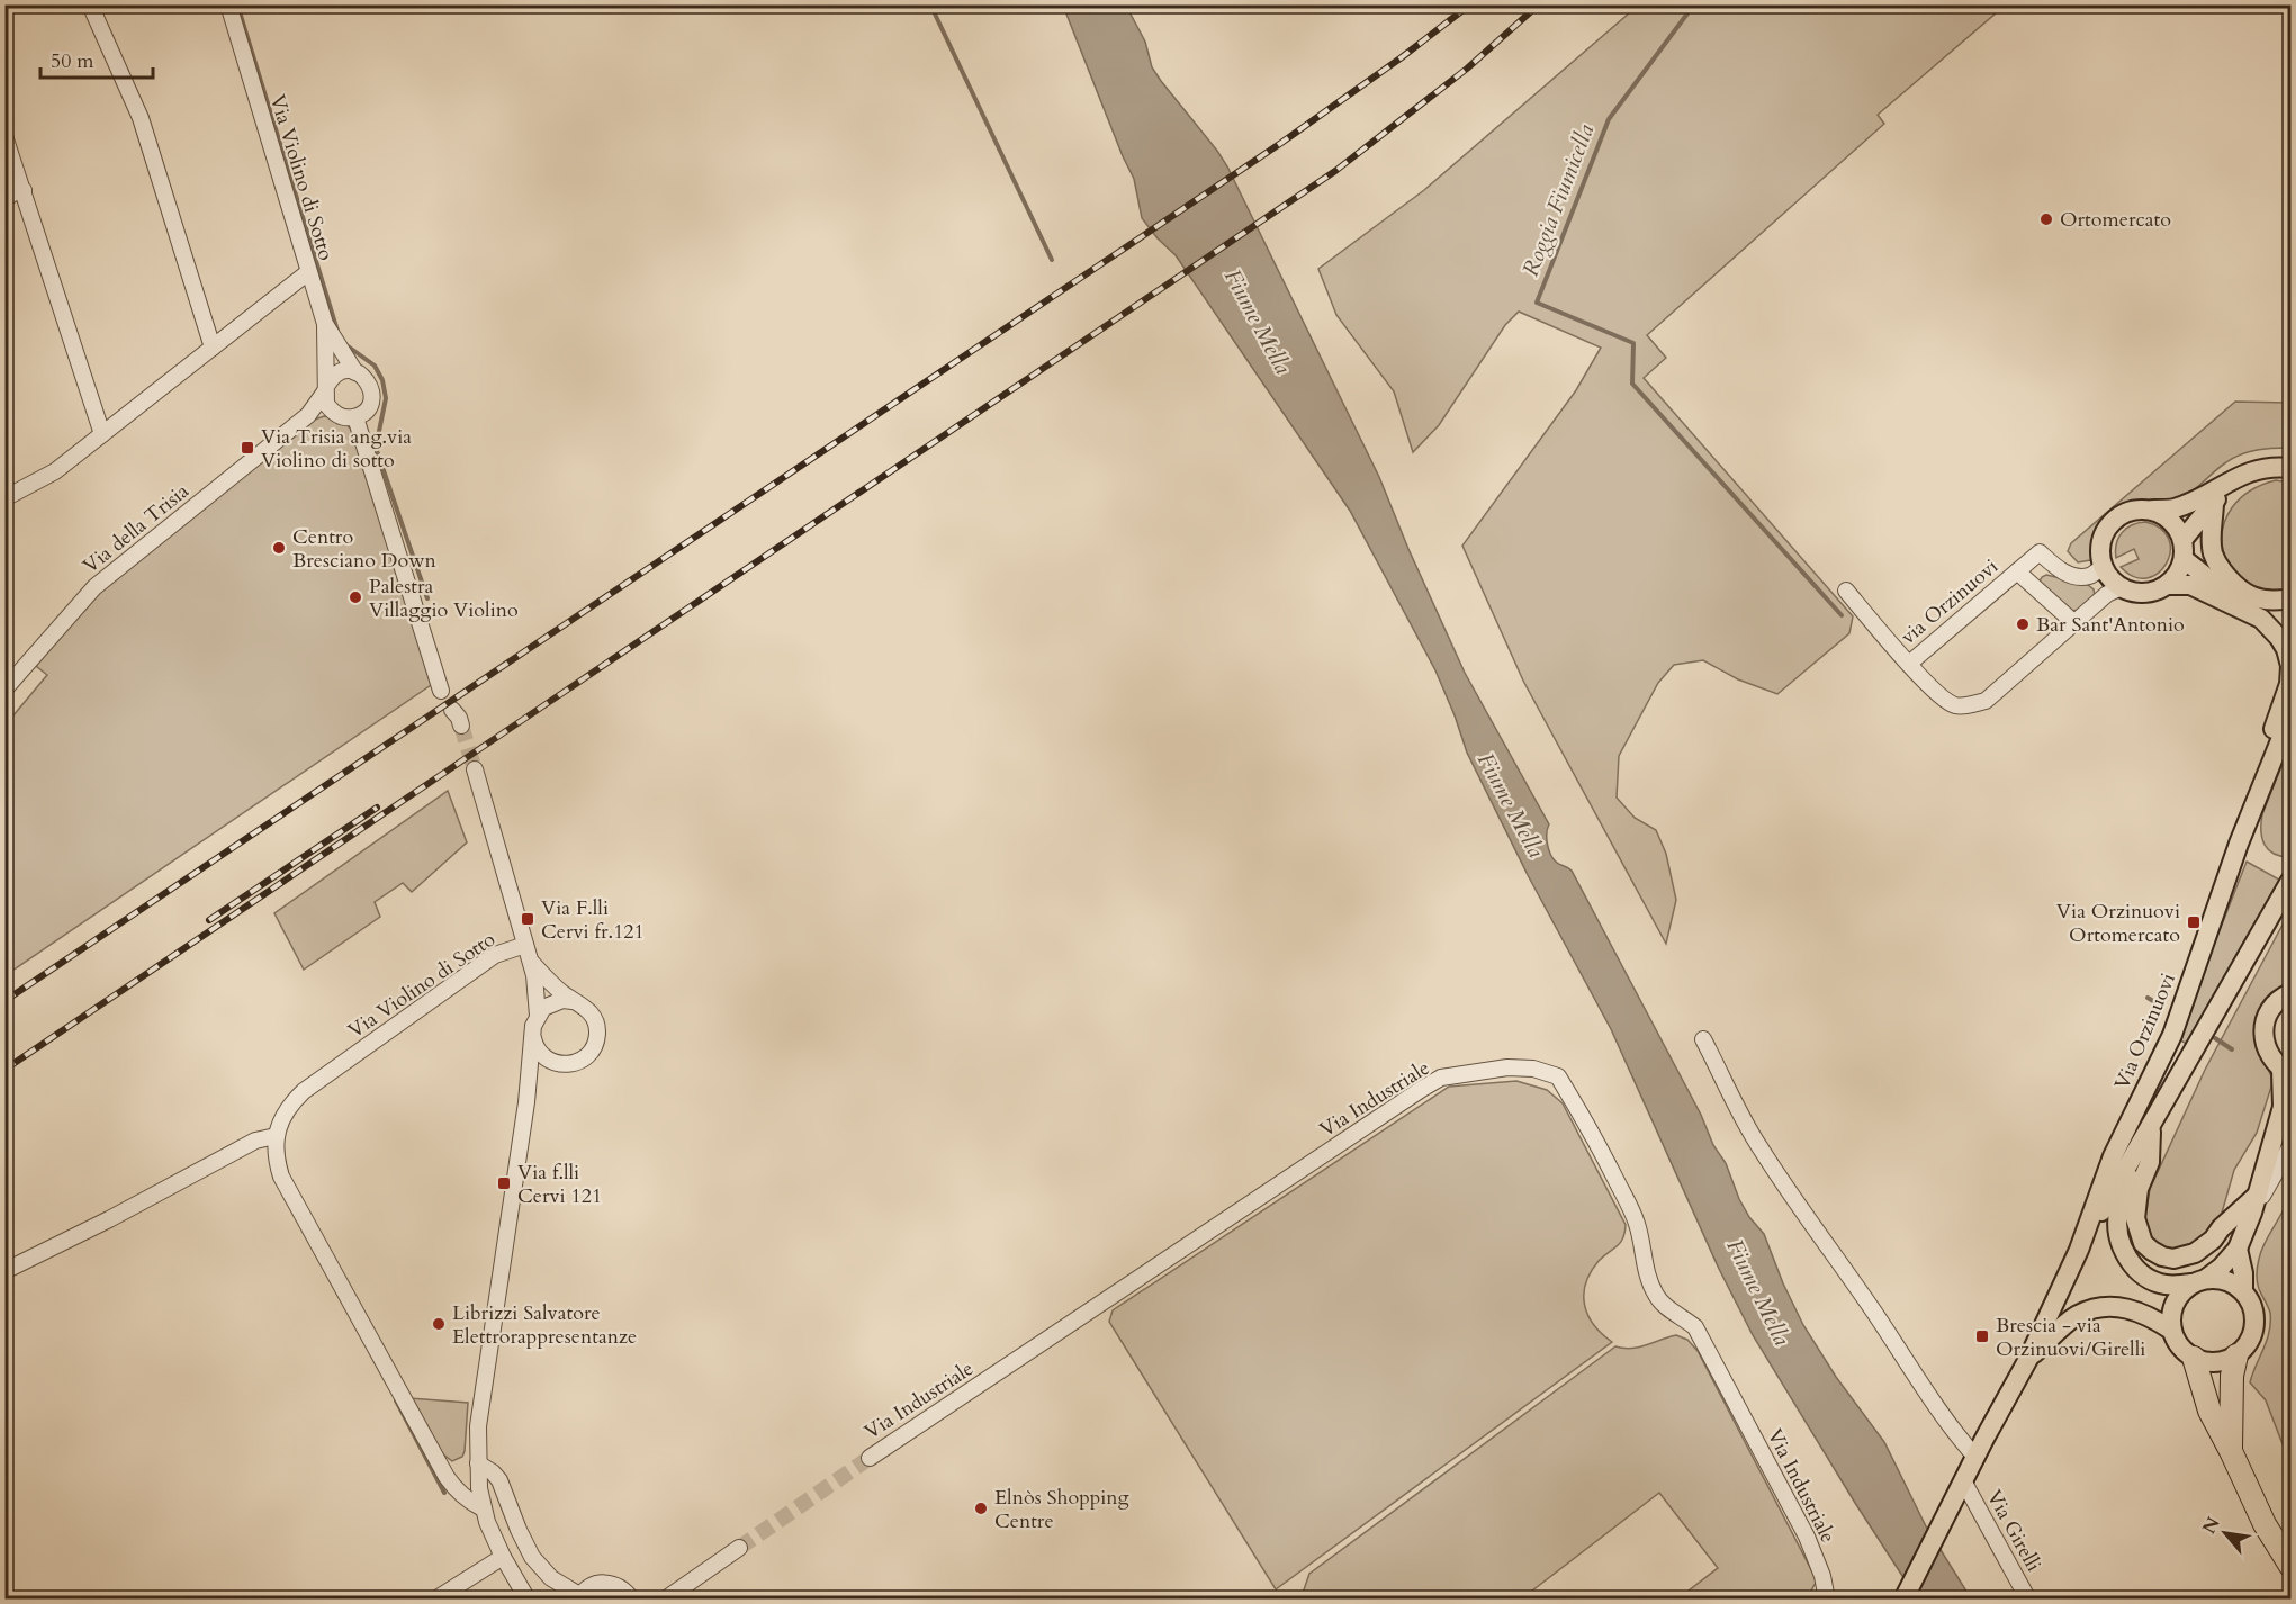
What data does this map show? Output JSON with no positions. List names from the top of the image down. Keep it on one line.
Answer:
{"streets":{"main road":["Via Orzinuovi"],"street":["Via Violino di Sotto","Via della Trisia","via Orzinuovi","Via Industriale","Via Girelli"]},"crossings":[["Via Violino di Sotto","Via della Trisia"],["Via Orzinuovi","Via Girelli"]],"water":["Roggia Fiumicella","Fiume Mella"],"places":{"other":["Ortomercato","Centro Bresciano Down","Palestra Villaggio Violino","Bar Sant'Antonio","Librizzi Salvatore Elettrorappresentanze","Elnòs Shopping Centre"],"transit":["Via Trisia ang.via Violino di sotto","Via F.lli Cervi fr.121","Via Orzinuovi Ortomercato","Via f.lli Cervi 121","Brescia - via Orzinuovi/Girelli"]},"scale_bar":"50 m","north":"top left"}
